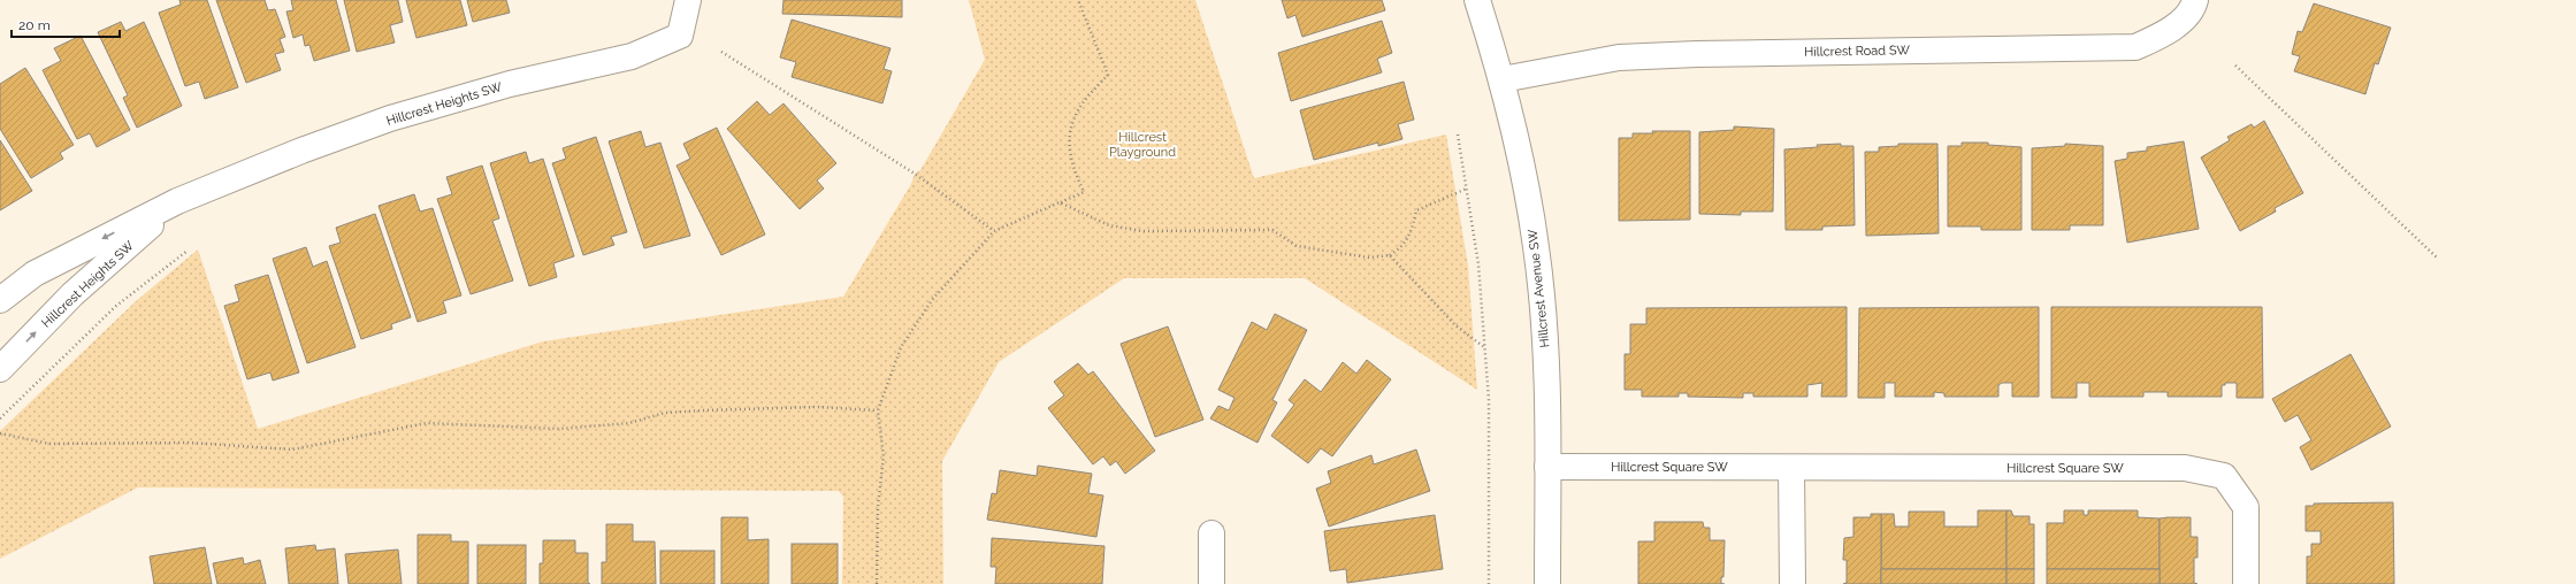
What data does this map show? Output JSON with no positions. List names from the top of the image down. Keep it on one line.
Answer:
{"streets":{"street":["Hillcrest Road SW","Hillcrest Heights SW","Hillcrest Avenue SW","Hillcrest Square SW"]},"crossings":[["Hillcrest Road SW","Hillcrest Avenue SW"],["Hillcrest Avenue SW","Hillcrest Square SW"]],"parks":["Hillcrest Playground"],"scale_bar":"20 m"}
